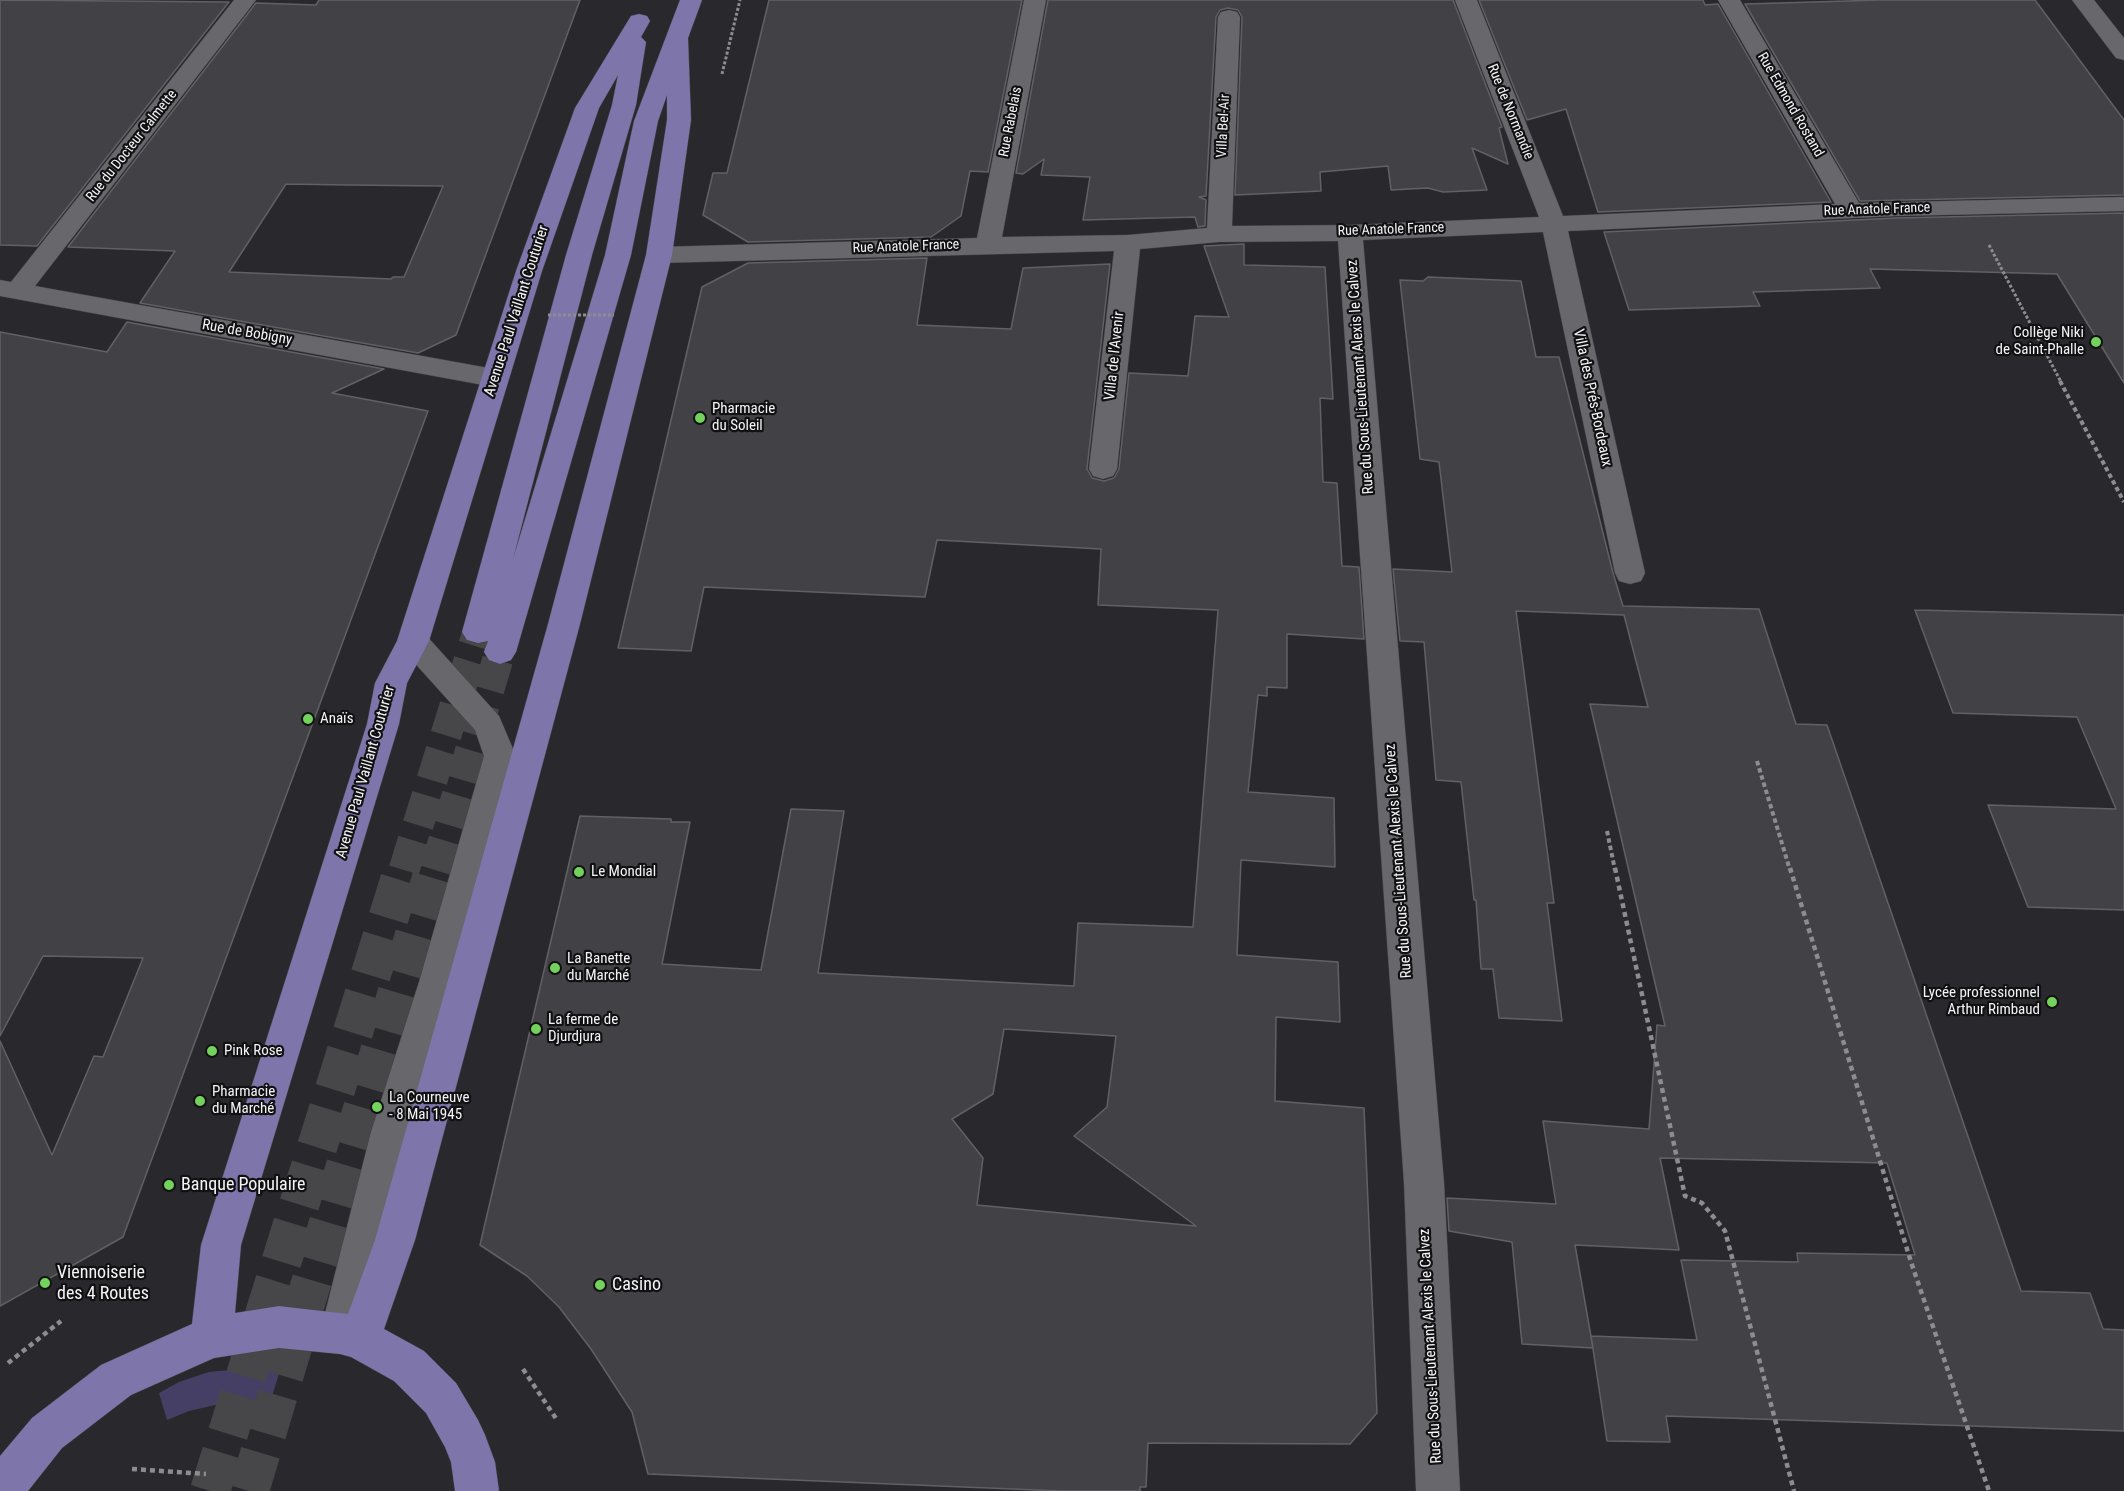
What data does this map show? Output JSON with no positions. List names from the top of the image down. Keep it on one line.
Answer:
{"streets":{"main road":["Avenue Paul Vaillant Couturier"],"street":["Rue Edmond Rostand","Rue de Normandie","Rue Rabelais","Villa Bel-Air","Rue du Docteur Calmette","Rue Anatole France","Rue de Bobigny","Villa de l'Avenir","Rue du Sous-Lieutenant Alexis le Calvez","Villa des Prés-Bordeaux"]},"crossings":[["Rue Edmond Rostand","Rue Anatole France"],["Rue de Normandie","Rue Anatole France"],["Rue de Normandie","Villa des Prés-Bordeaux"],["Rue Rabelais","Rue Anatole France"],["Villa Bel-Air","Rue Anatole France"],["Rue du Docteur Calmette","Rue de Bobigny"],["Rue Anatole France","Villa de l'Avenir"],["Rue Anatole France","Rue du Sous-Lieutenant Alexis le Calvez"],["Rue Anatole France","Villa des Prés-Bordeaux"],["Avenue Paul Vaillant Couturier","Rue de Bobigny"]],"places":["Collège Niki de Saint-Phalle","Pharmacie du Soleil","Anaïs","Le Mondial","La Banette du Marché","Lycée professionnel Arthur Rimbaud","La ferme de Djurdjura","Pink Rose","Pharmacie du Marché","La Courneuve - 8 Mai 1945","Banque Populaire","Viennoiserie des 4 Routes","Casino"]}
